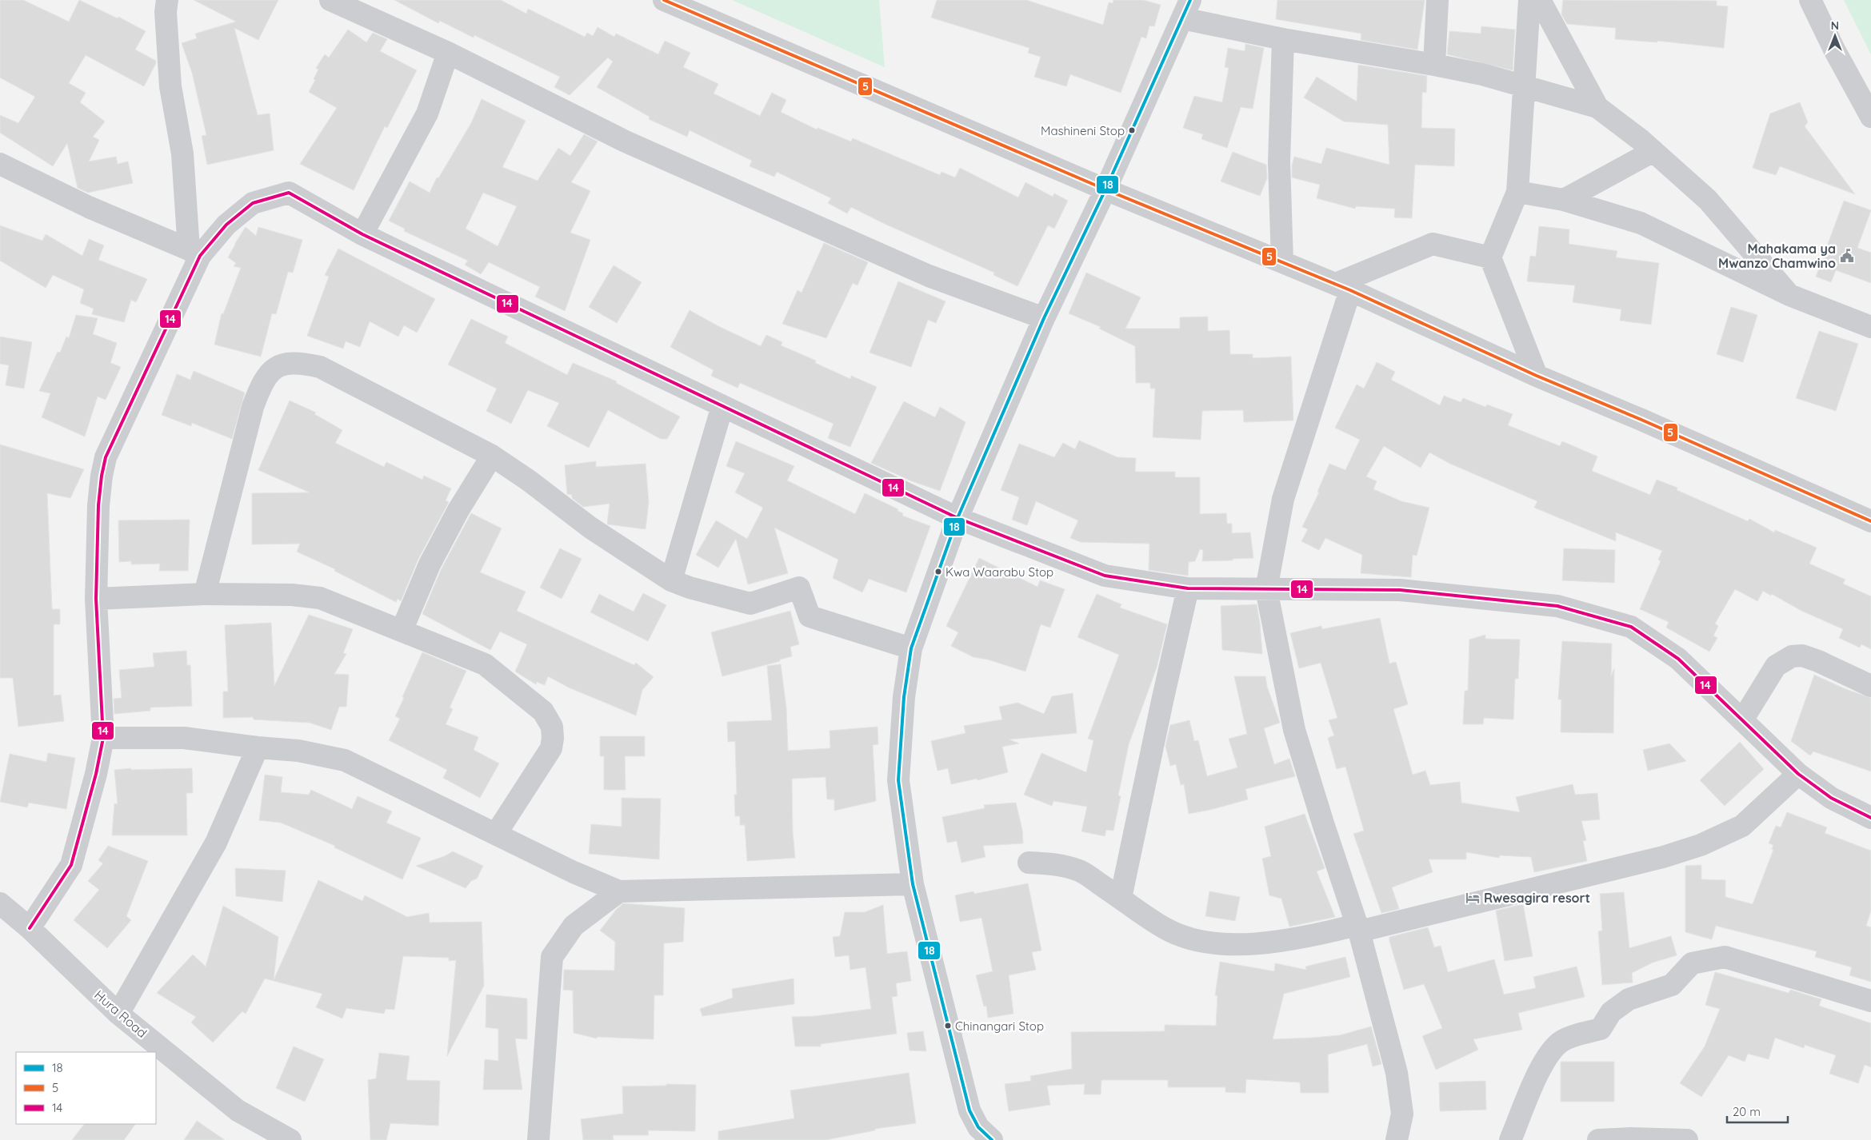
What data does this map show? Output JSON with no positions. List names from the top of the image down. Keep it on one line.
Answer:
{"streets":{"street":["Hura Road"]},"places":{"other":["Mashineni Stop","Kwa Waarabu Stop","Chinangari Stop"],"public building":["Mahakama ya Mwanzo Chamwino"],"hotel":["Rwesagira resort"]},"lines":["transit line 18","transit line 5","transit line 14"],"legend":["18","5","14"],"scale_bar":"20 m","north":"top"}
